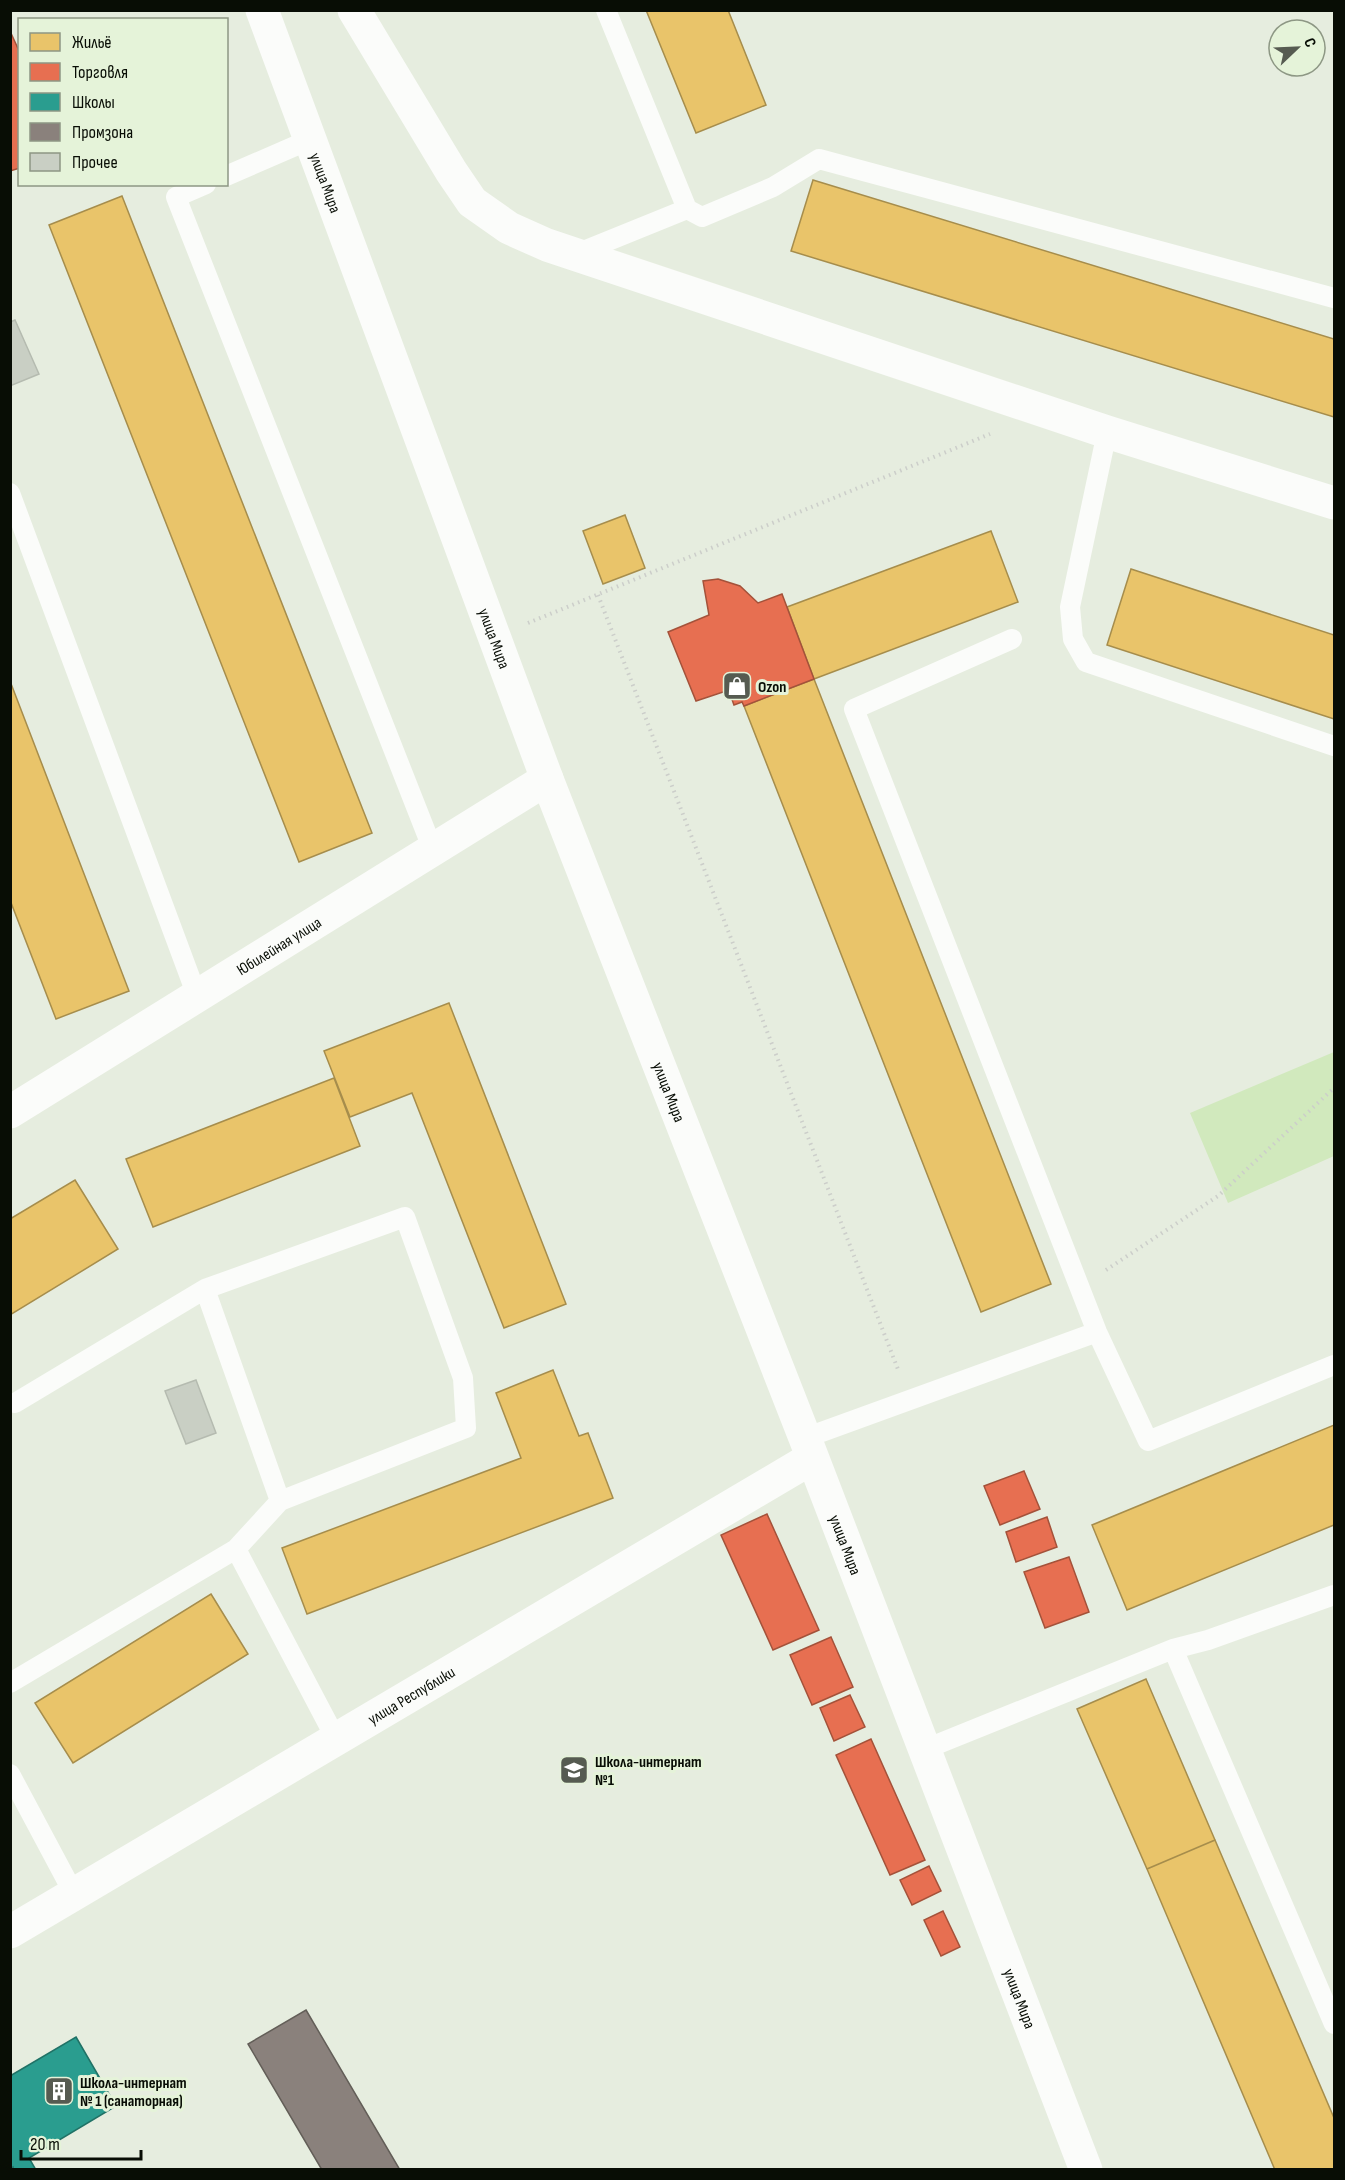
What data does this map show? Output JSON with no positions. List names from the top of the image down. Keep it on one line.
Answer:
{"streets":{"street":["улица Мира","Юбилейная улица","улица Республики"]},"crossings":[["улица Мира","Юбилейная улица"],["улица Мира","улица Республики"]],"places":{"shop":["Ozon"],"school or university":["Школа-интернат №1"],"building":["Школа-интернат № 1 (санаторная)"]},"legend":["Жильё","Торговля","Школы","Промзона","Прочее"],"scale_bar":"20 m","north":"top right"}
